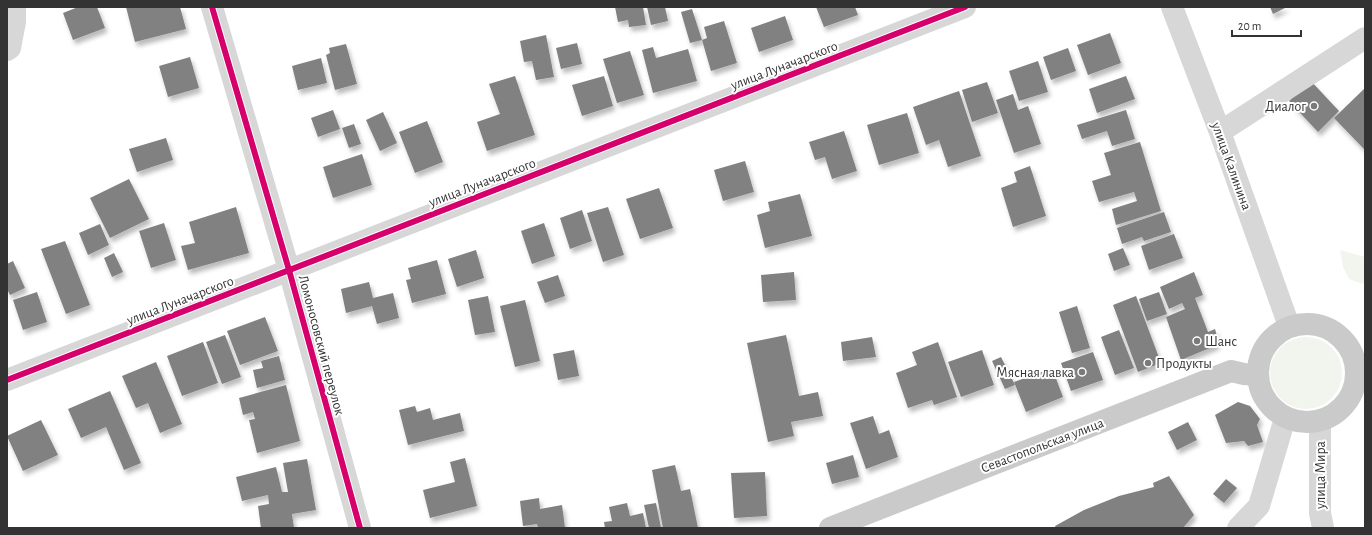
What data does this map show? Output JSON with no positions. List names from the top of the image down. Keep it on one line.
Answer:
{"streets":{"main road":["Севастопольская улица"],"street":["улица Луначарского","улица Калинина","Ломоносовский переулок","улица Мира"]},"crossings":[["улица Луначарского","Ломоносовский переулок"],["улица Калинина","Севастопольская улица"],["улица Калинина","улица Мира"],["Севастопольская улица","улица Мира"]],"places":["Диалог","Шанс","Продукты","Мясная лавка"],"scale_bar":"20 m"}
